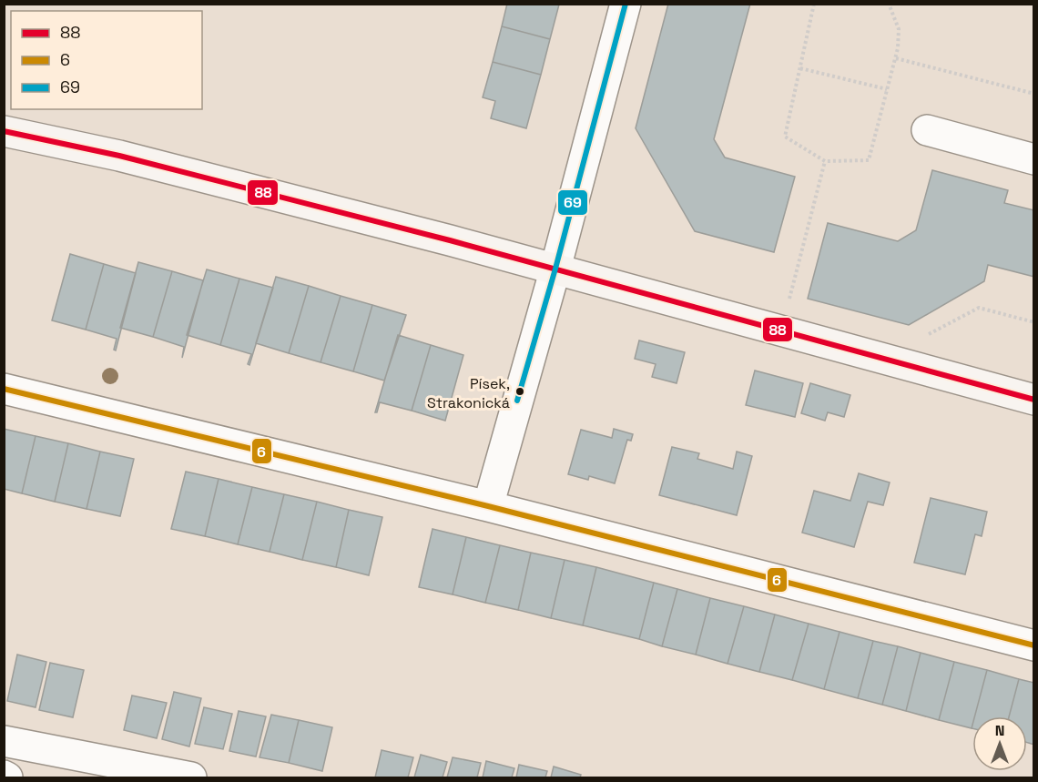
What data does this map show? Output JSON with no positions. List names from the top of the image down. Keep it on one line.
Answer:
{"places":["Písek, Strakonická"],"lines":["transit line 69","transit line 88","transit line 6"],"legend":["88","6","69"],"north":"top"}
